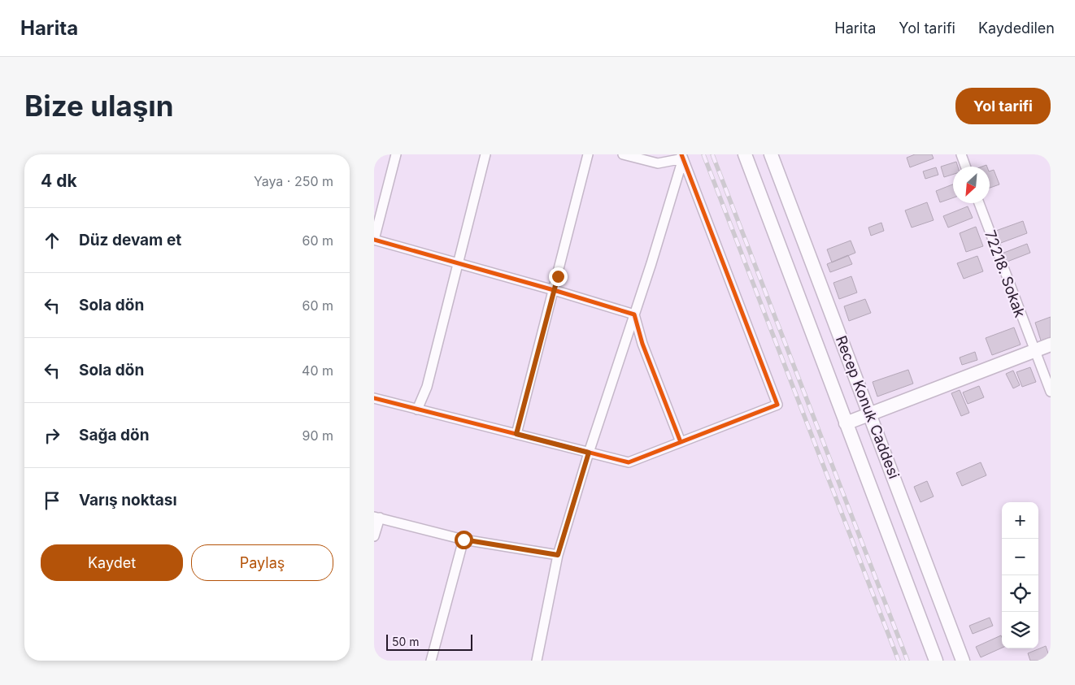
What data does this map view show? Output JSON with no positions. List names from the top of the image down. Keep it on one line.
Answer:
{"streets":{"main road":["Recep Konuk Caddesi"],"street":["72218. Sokak"]},"scale_bar":"50 m","north":"bottom left","page":{"header":"Harita","nav":["Harita","Yol tarifi","Kaydedilen"],"buttons":["Yol tarifi",["Kaydet","Paylaş"]],"title":"Bize ulaşın","heading":["4 dk","Yaya · 250 m"],"list":[["Düz devam et","60 m"],["Sola dön","60 m"],["Sola dön","40 m"],["Sağa dön","90 m"],"Varış noktası"],"map_buttons":["+","−"],"scale":"50 m"}}
